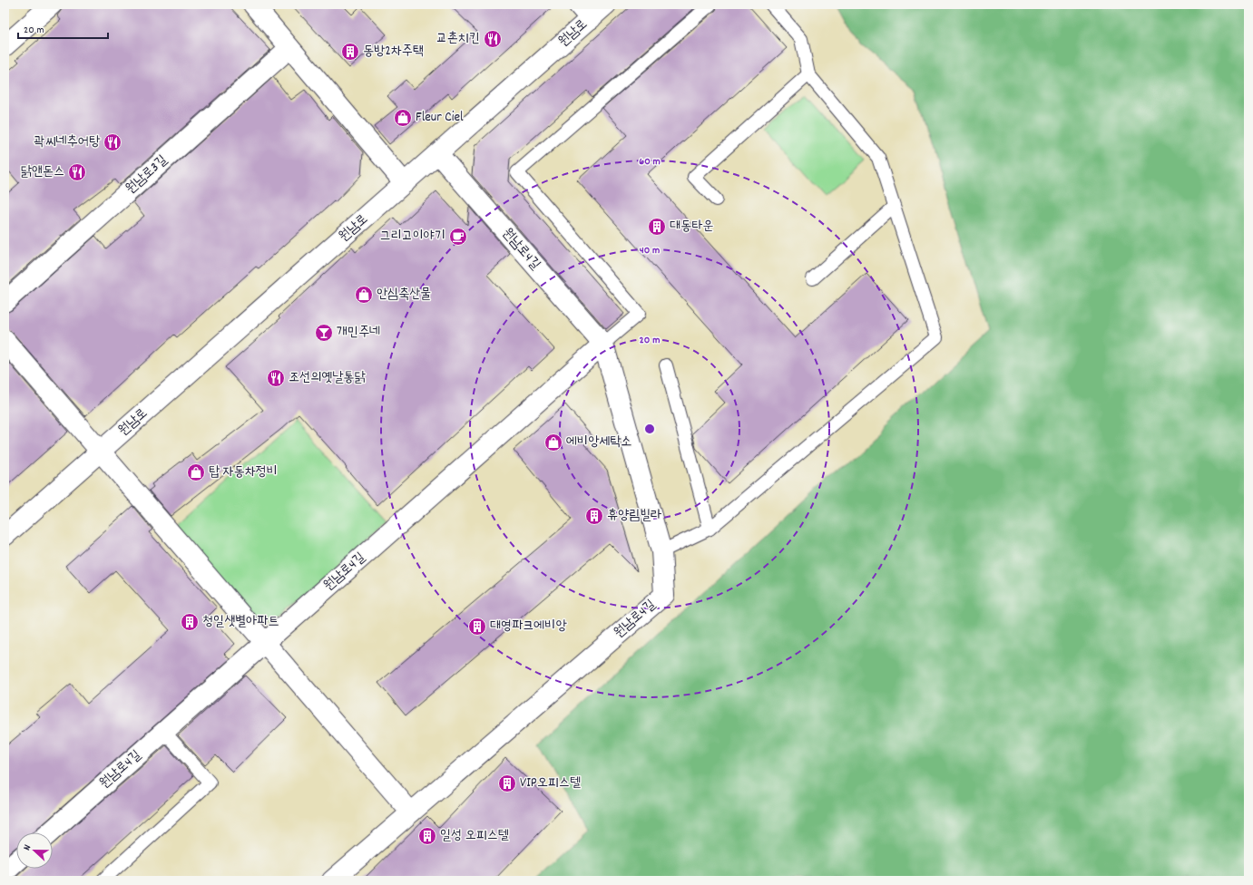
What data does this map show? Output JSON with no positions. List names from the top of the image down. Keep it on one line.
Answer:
{"streets":{"street":["원남로","원남로3길","원남로4길"]},"crossings":[["원남로","원남로4길"]],"places":{"restaurant":["교촌치킨","곽씨네추어탕","닭앤돈스","조선의옛날통닭"],"building":["동방2차주택","대동타운","휴양림빌라","청일샛별아파트","대영파크에비앙","VIP오피스텔","일성 오피스텔"],"shop":["Fleur Ciel","안심축산물","에비앙세탁소","탑 자동차정비"],"cafe":["그리고이야기"],"bar":["개민주네"]},"scale_bar":"20 m","north":"left","rings":["60 m","40 m","20 m"]}
